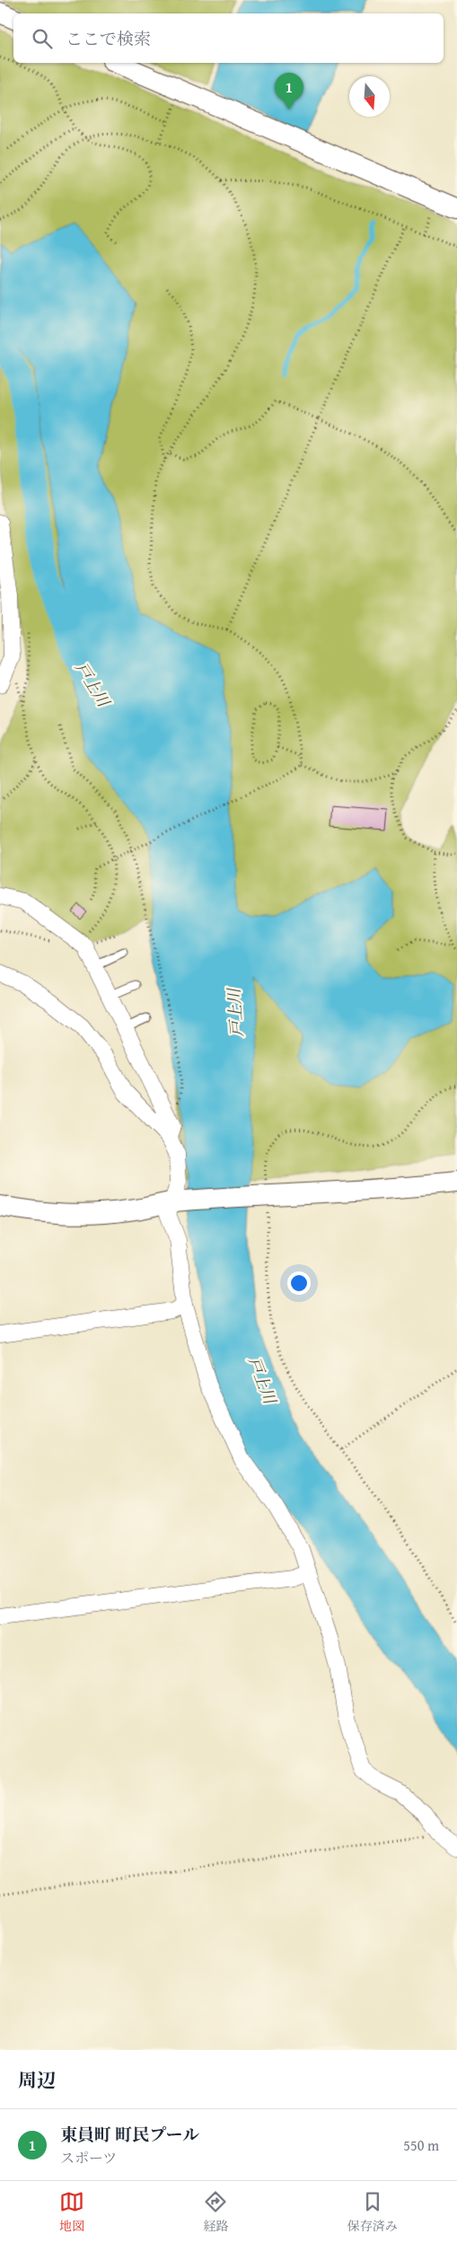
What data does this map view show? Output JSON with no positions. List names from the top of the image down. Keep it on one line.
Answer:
{"water":["戸上川"],"north":"bottom","page":{"search":"ここで検索","pins":"1","heading":"周辺","list":[{"mark":"1","name":"東員町 町民プール","note":"スポーツ","value":"550 m"}],"nav":["地図","経路","保存済み"]}}
